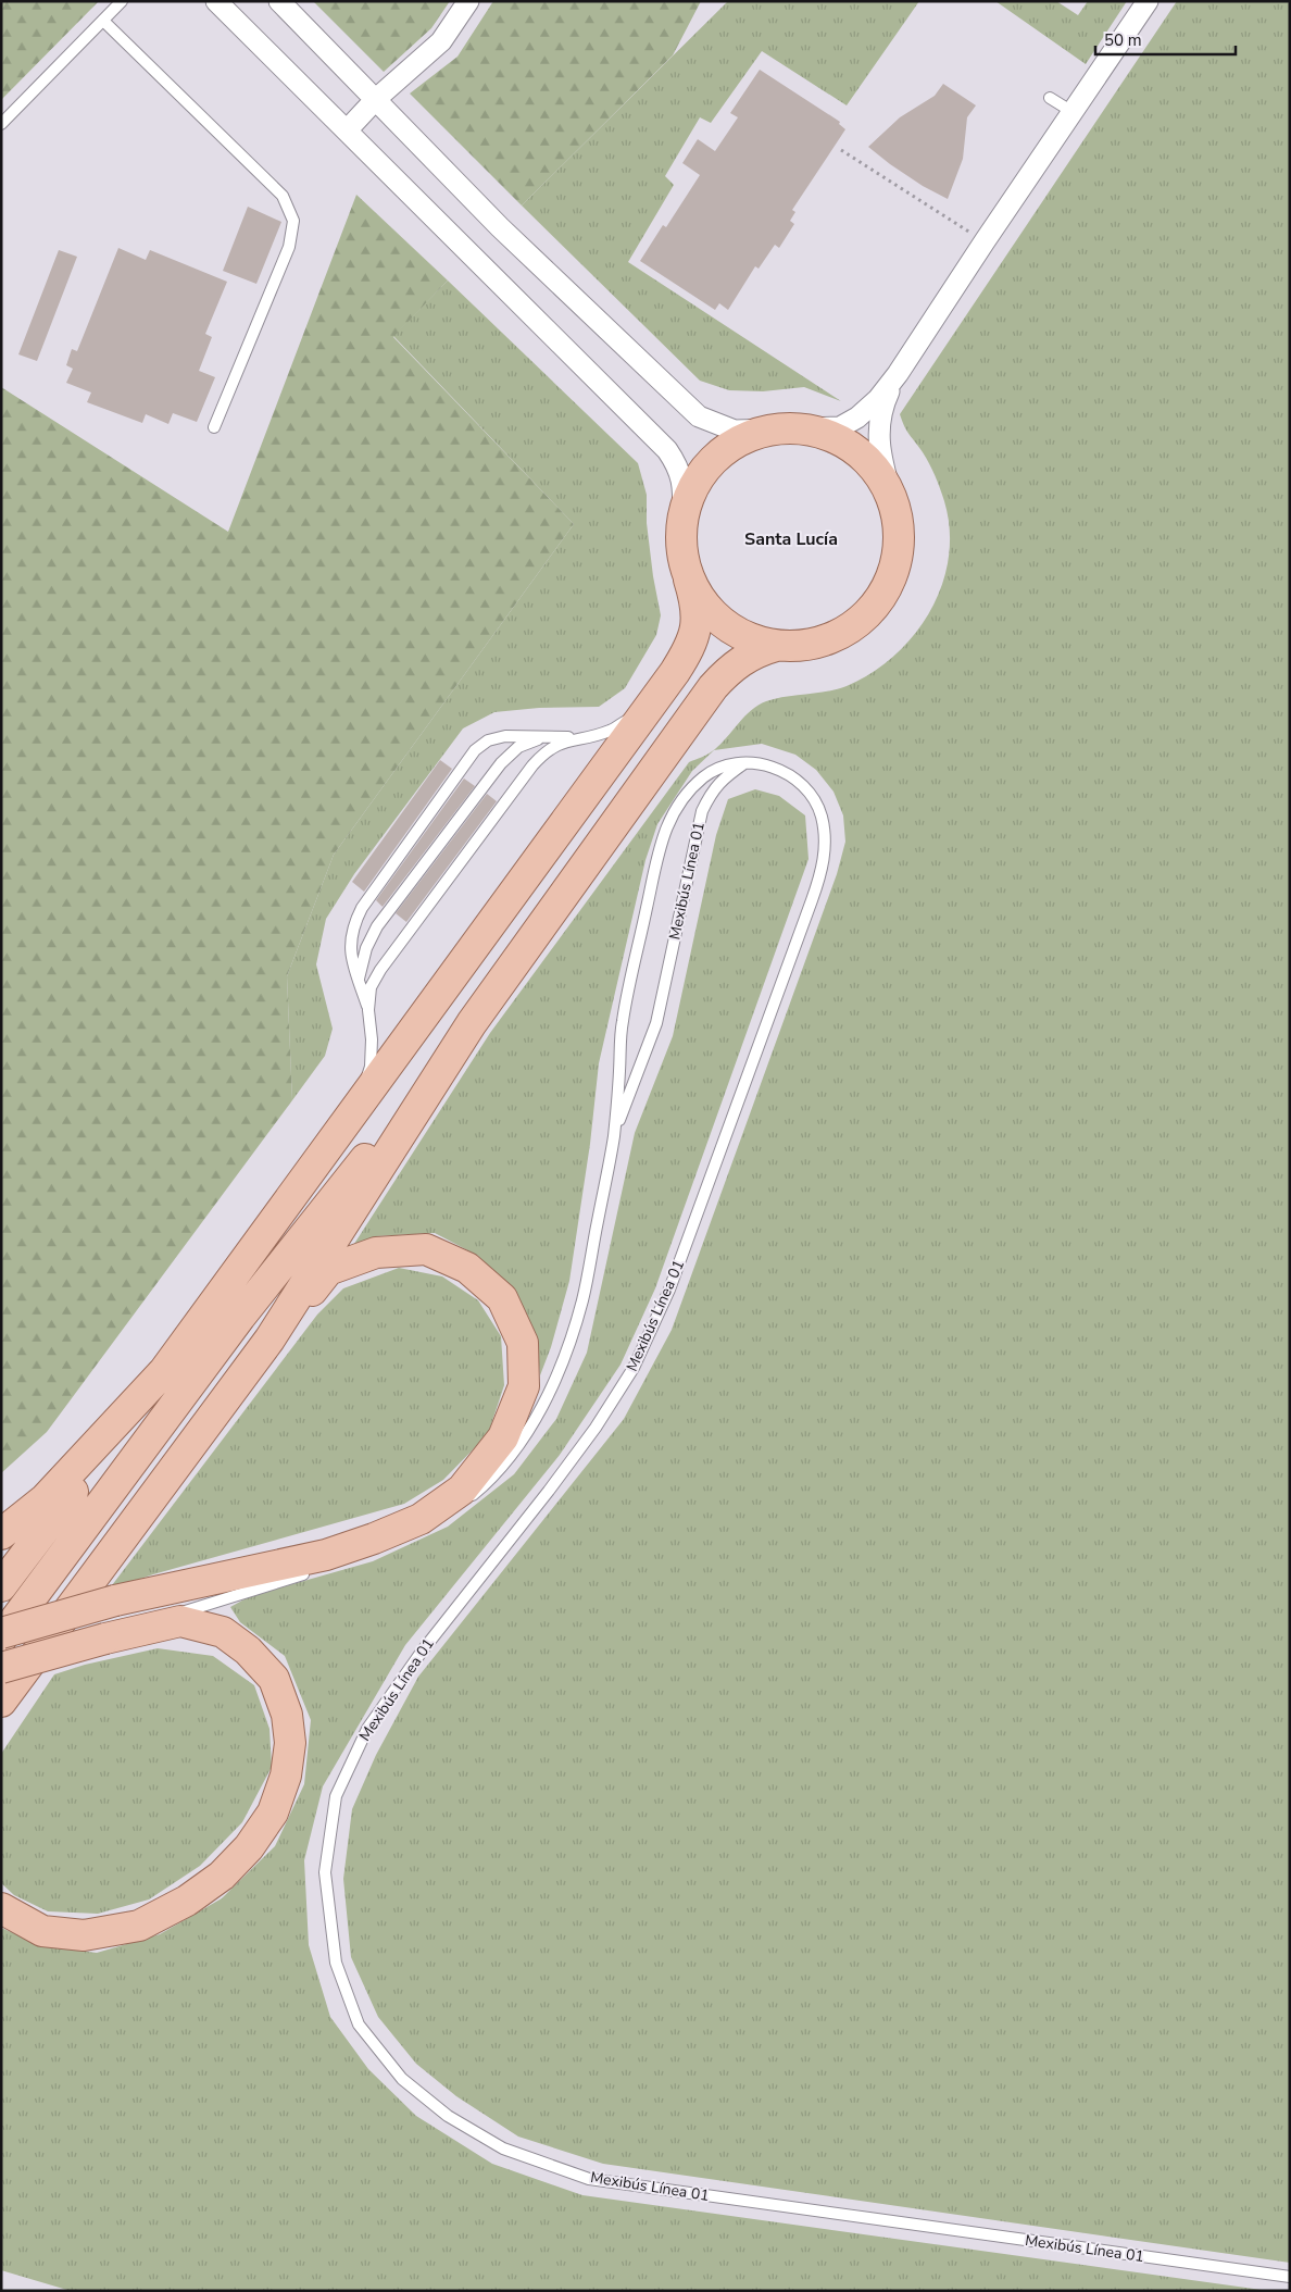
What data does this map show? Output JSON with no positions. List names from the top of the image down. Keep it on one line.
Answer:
{"streets":{"lane":["Mexibús Línea 01"]},"districts":["Santa Lucía"],"scale_bar":"50 m"}
